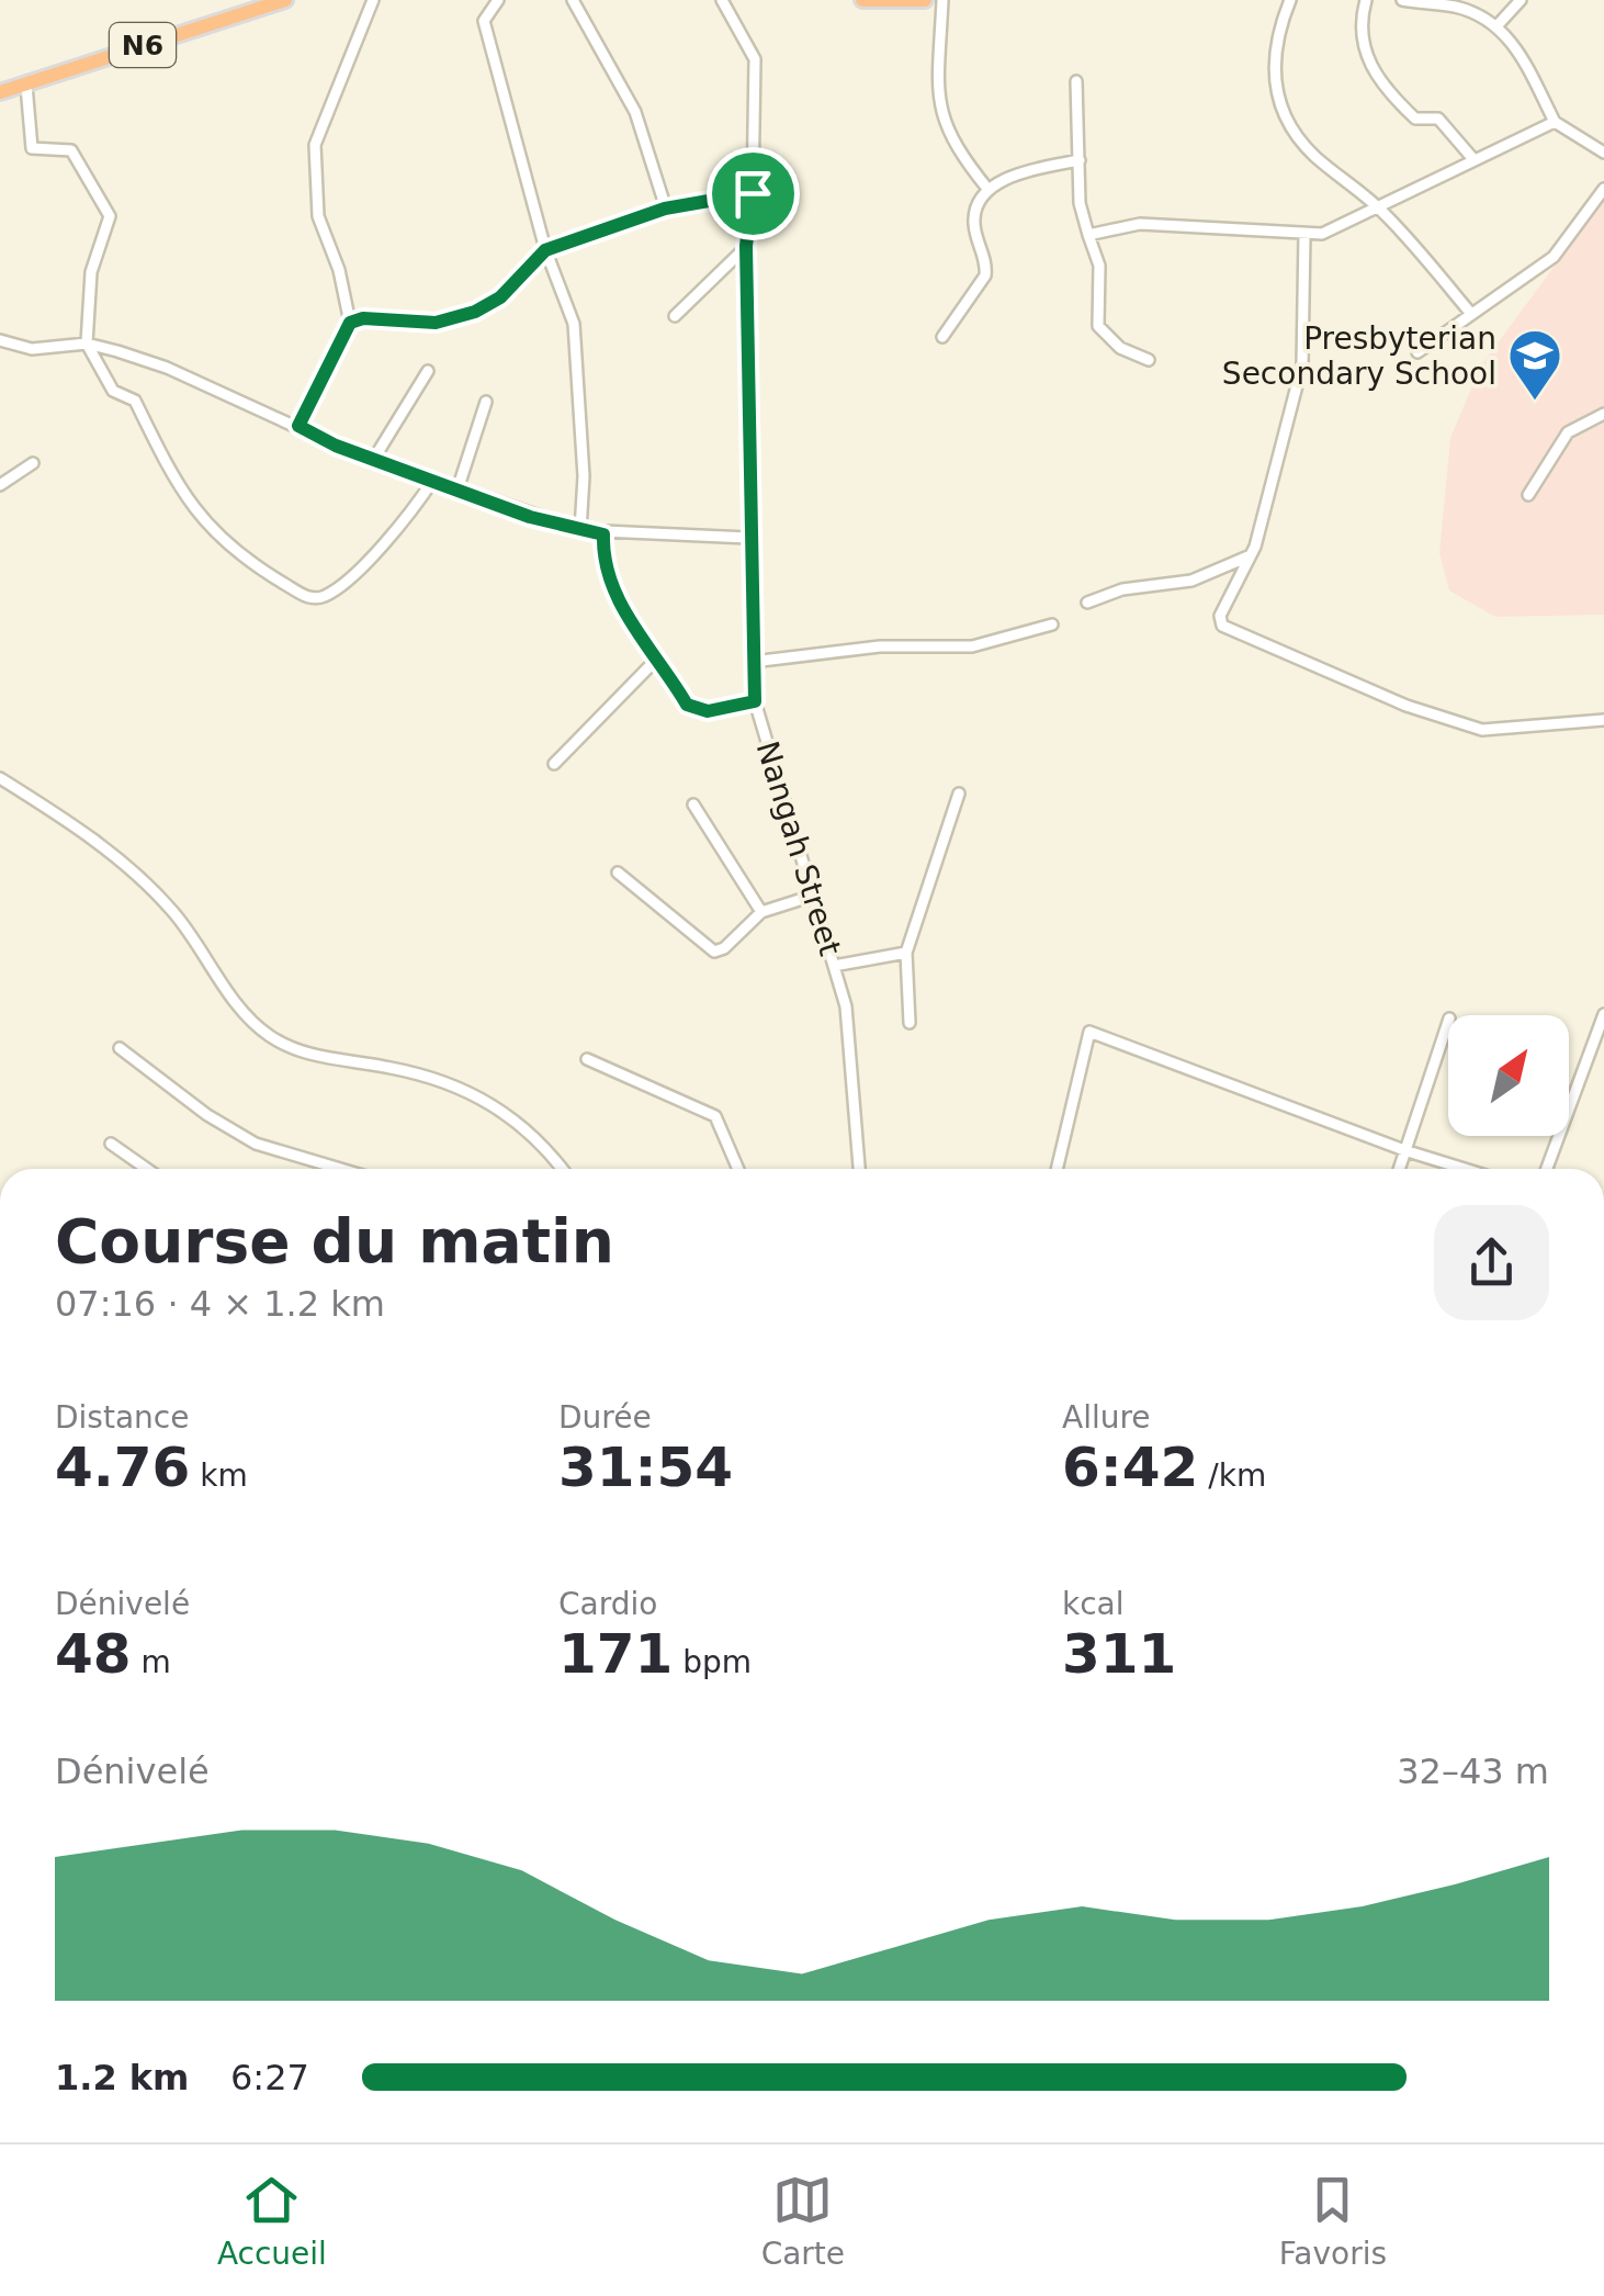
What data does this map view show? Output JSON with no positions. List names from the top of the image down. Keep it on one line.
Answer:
{"streets":{"highway":["N6"],"street":["Nangah Street"]},"places":{"school or university":["Presbyterian Secondary School"]},"north":"top right","page":{"heading":["Course du matin","07:16 · 4 × 1.2 km"],"stats":[["Distance","4.76 km"],["Durée","31:54"],["Allure","6:42 /km"],["Dénivelé","48 m"],["Cardio","171 bpm"],["kcal","311"]],"chart":["Dénivelé","32–43 m"],"list":[{"name":"1.2 km","note":"6:27"}],"tabs":["Accueil","Carte","Favoris"]}}
